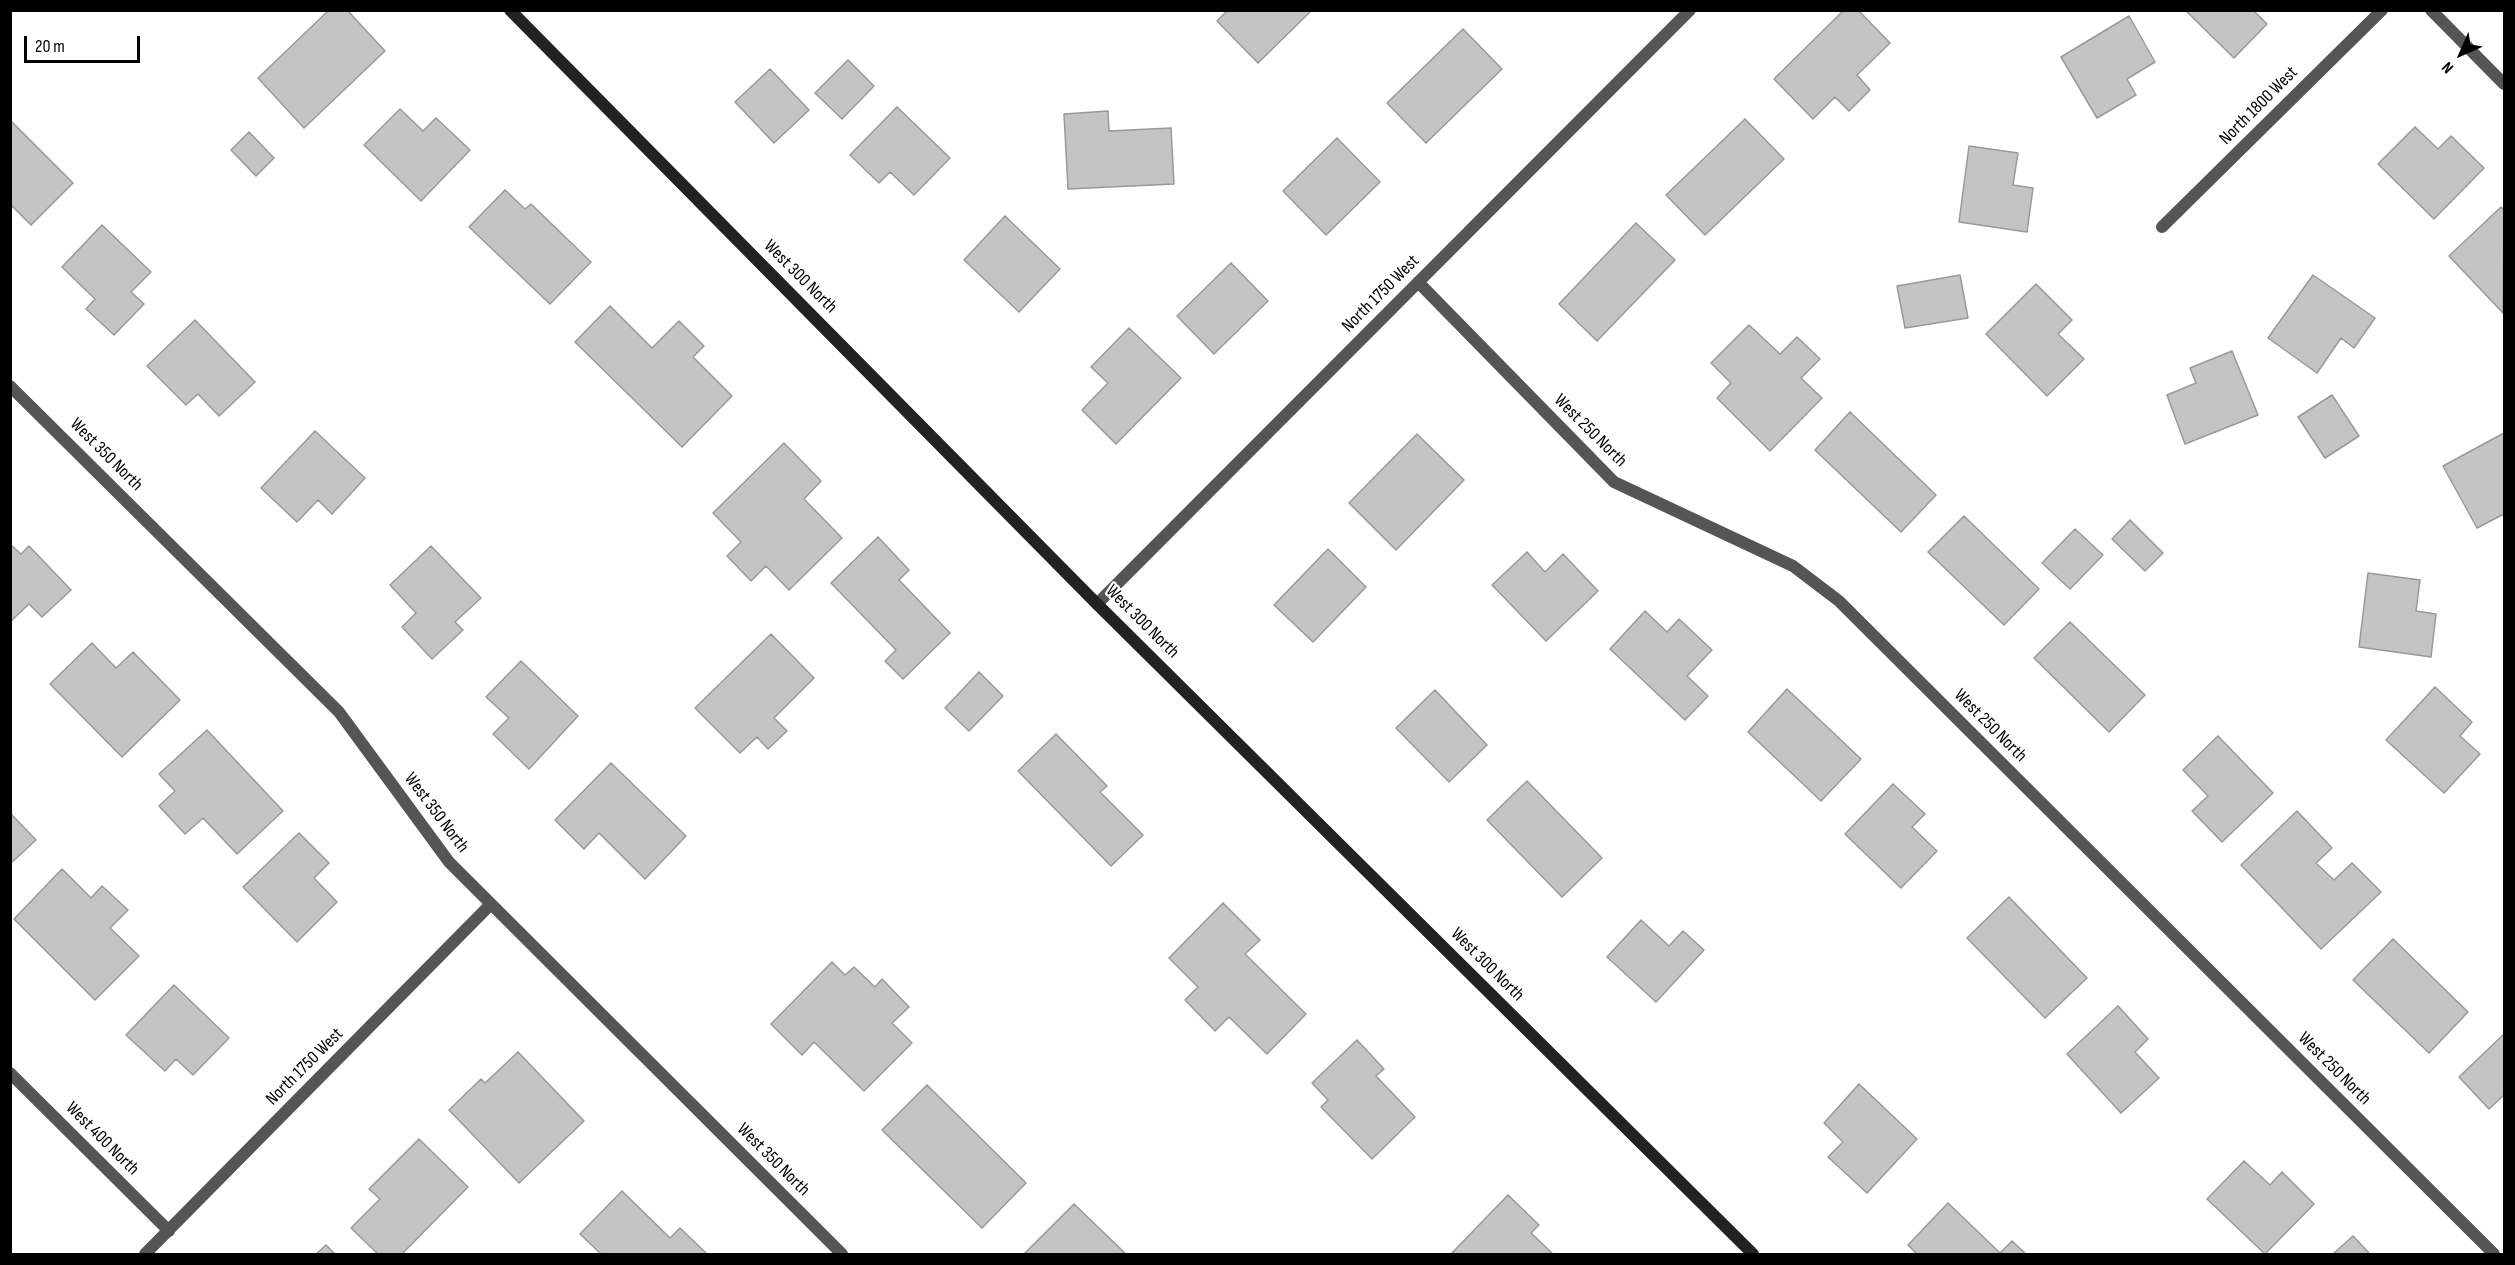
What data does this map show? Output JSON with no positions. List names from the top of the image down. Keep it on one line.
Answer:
{"streets":{"main road":["West 300 North"],"street":["North 1800 West","North 1750 West","West 250 North","West 350 North","West 400 North"]},"crossings":[["West 300 North","North 1750 West"],["North 1750 West","West 250 North"],["North 1750 West","West 350 North"],["North 1750 West","West 400 North"]],"scale_bar":"20 m","north":"bottom left"}
